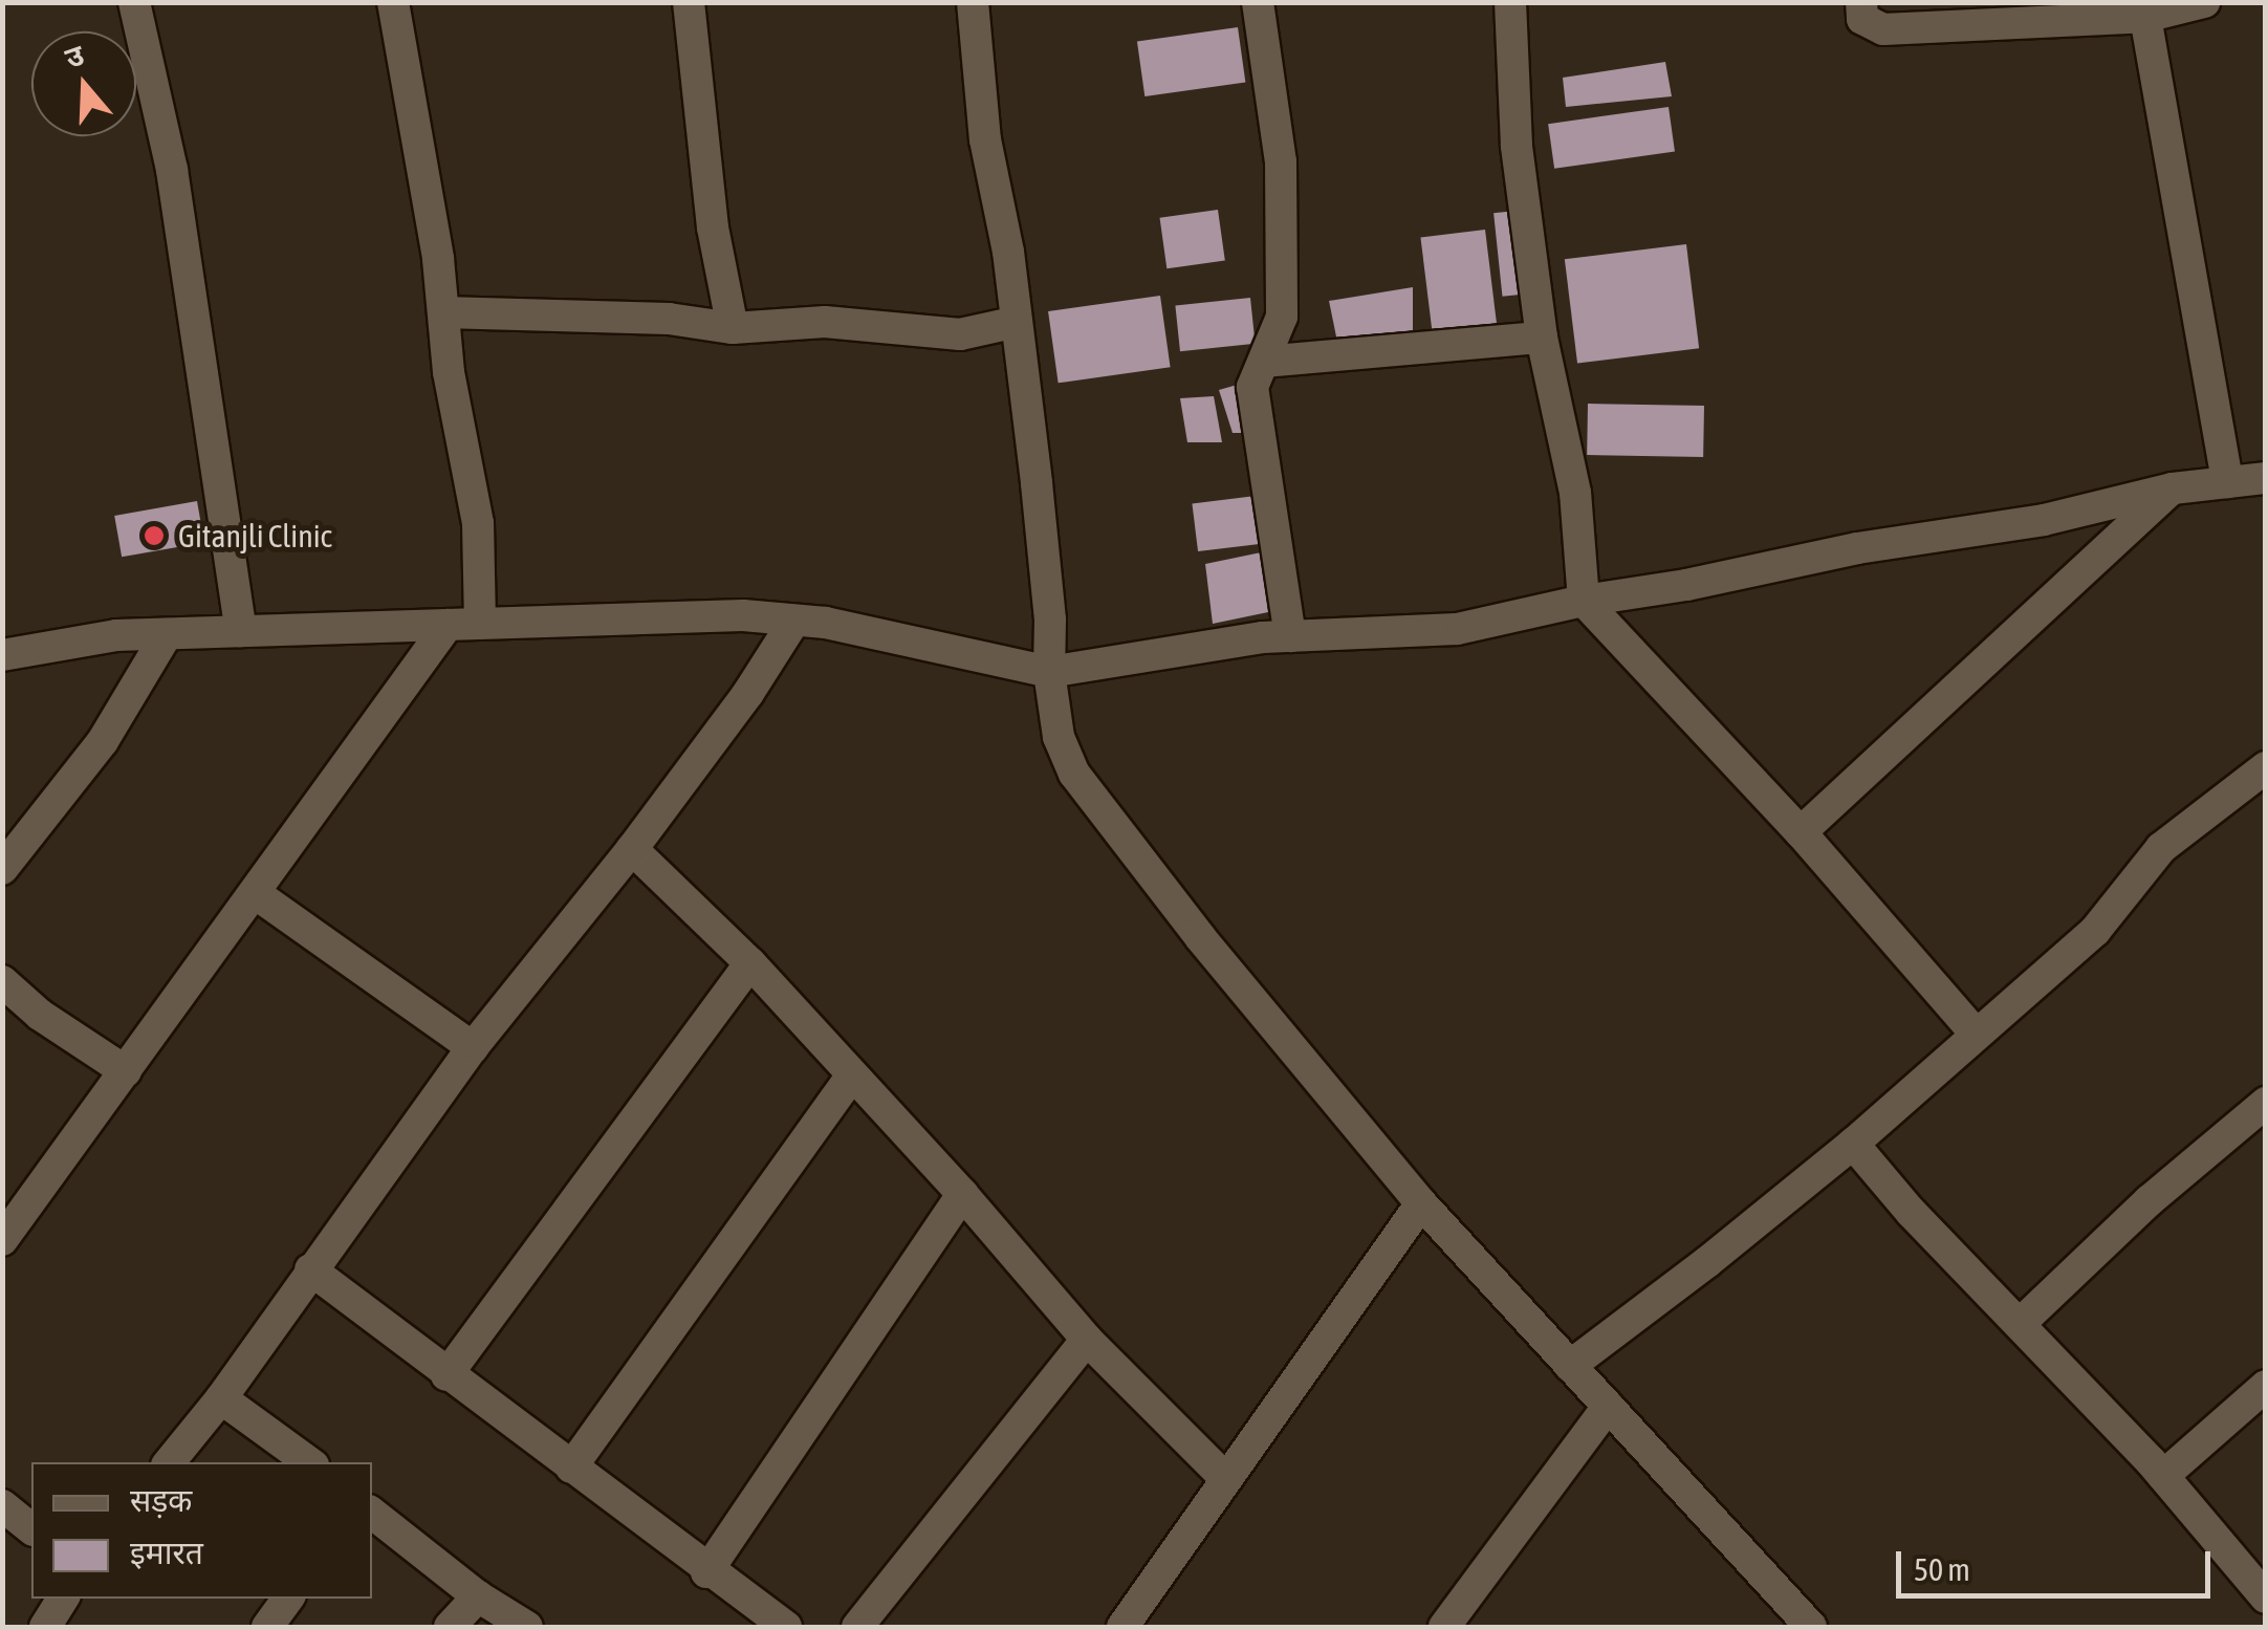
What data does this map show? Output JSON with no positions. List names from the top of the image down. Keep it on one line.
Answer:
{"places":["Gitanjli Clinic"],"legend":["सड़क","इमारत"],"scale_bar":"50 m","north":"top"}
